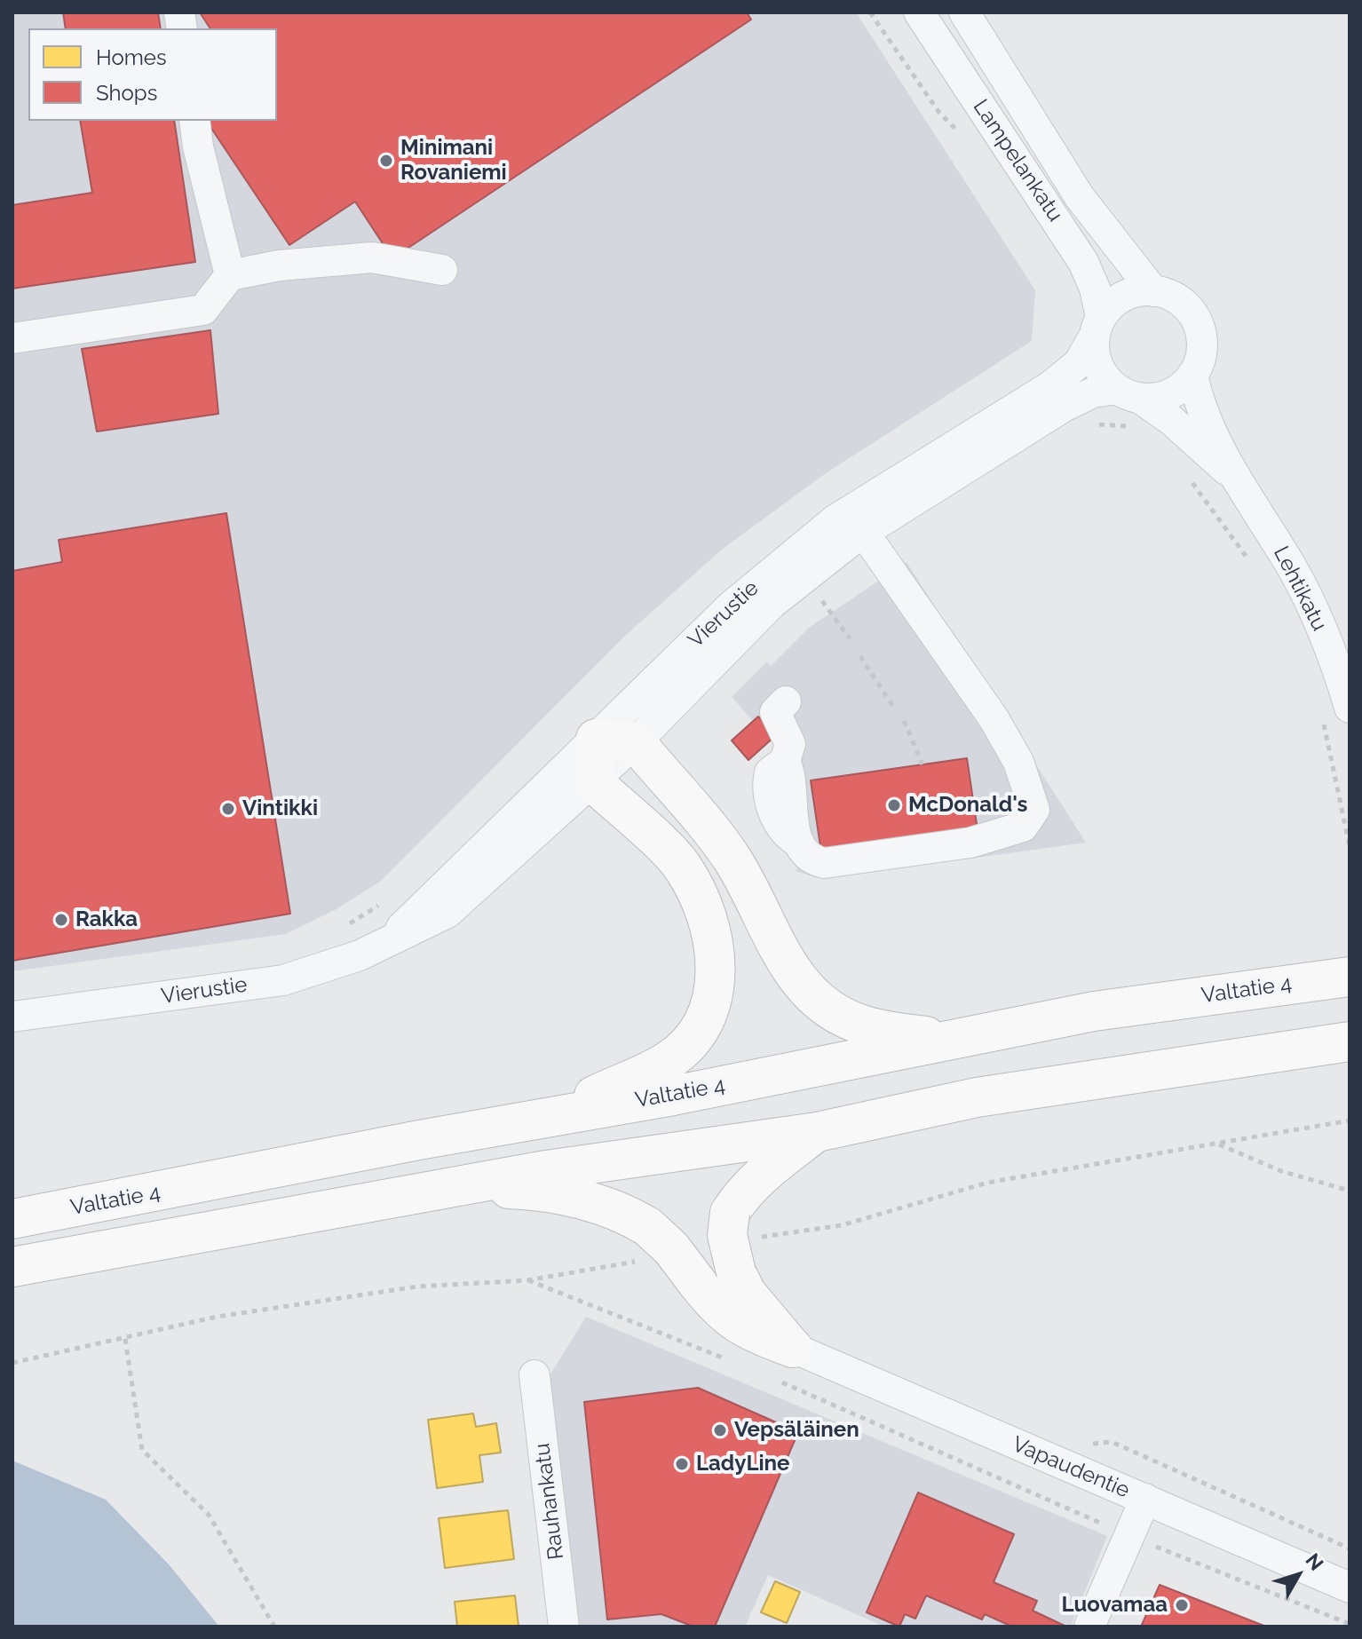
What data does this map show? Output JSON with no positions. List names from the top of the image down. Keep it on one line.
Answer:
{"streets":{"highway":["Valtatie 4"],"street":["Lampelankatu","Lehtikatu","Vierustie","Vapaudentie","Rauhankatu"]},"crossings":[["Lampelankatu","Lehtikatu"],["Lampelankatu","Vierustie"],["Lehtikatu","Vierustie"]],"places":["Minimani Rovaniemi","McDonald's","Vintikki","Rakka","Vepsäläinen","LadyLine","Luovamaa"],"legend":["Homes","Shops"],"north":"top right"}
